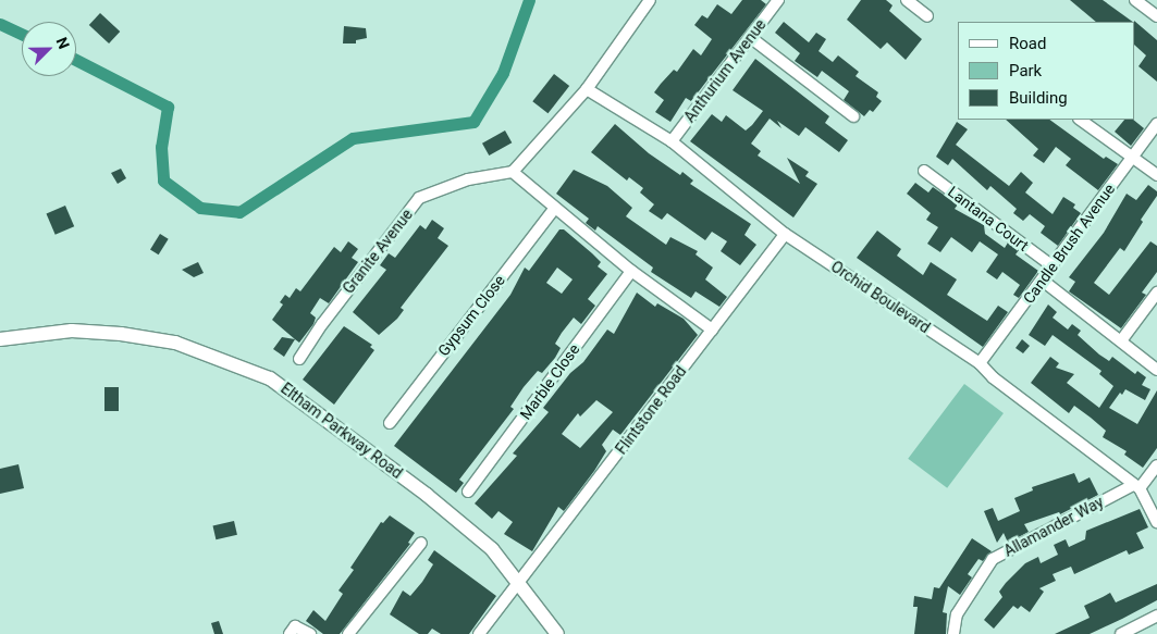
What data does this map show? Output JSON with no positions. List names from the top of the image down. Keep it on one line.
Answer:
{"streets":{"street":["Anthurium Avenue","Lantana Court","Candle Brush Avenue","Granite Avenue","Orchid Boulevard","Gypsum Close","Marble Close","Flintstone Road","Eltham Parkway Road","Allamander Way"]},"crossings":[["Anthurium Avenue","Orchid Boulevard"],["Lantana Court","Candle Brush Avenue"],["Candle Brush Avenue","Orchid Boulevard"],["Orchid Boulevard","Flintstone Road"],["Orchid Boulevard","Allamander Way"],["Flintstone Road","Eltham Parkway Road"]],"legend":["Road","Park","Building"],"north":"top right"}
